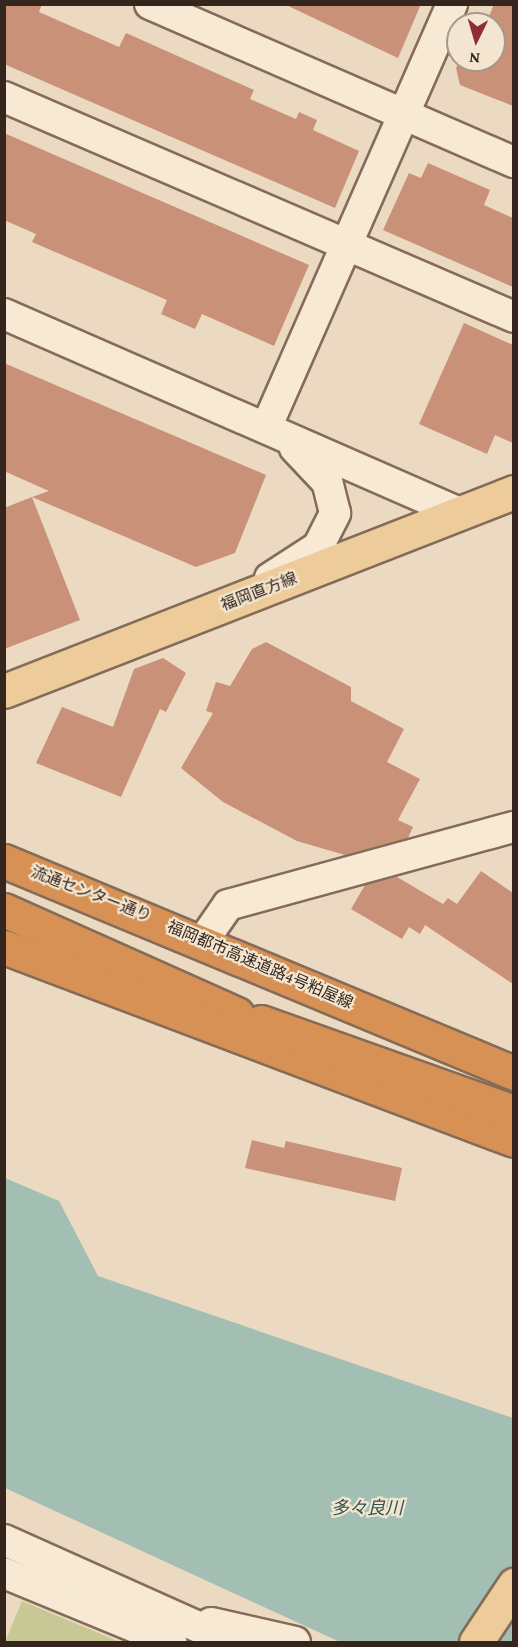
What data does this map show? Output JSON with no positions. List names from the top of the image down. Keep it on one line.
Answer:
{"streets":{"highway":["流通センター通り","福岡都市高速道路4号粕屋線"],"main road":["福岡直方線"]},"crossings":[["流通センター通り","福岡都市高速道路4号粕屋線"]],"water":["多々良川"],"north":"bottom"}
